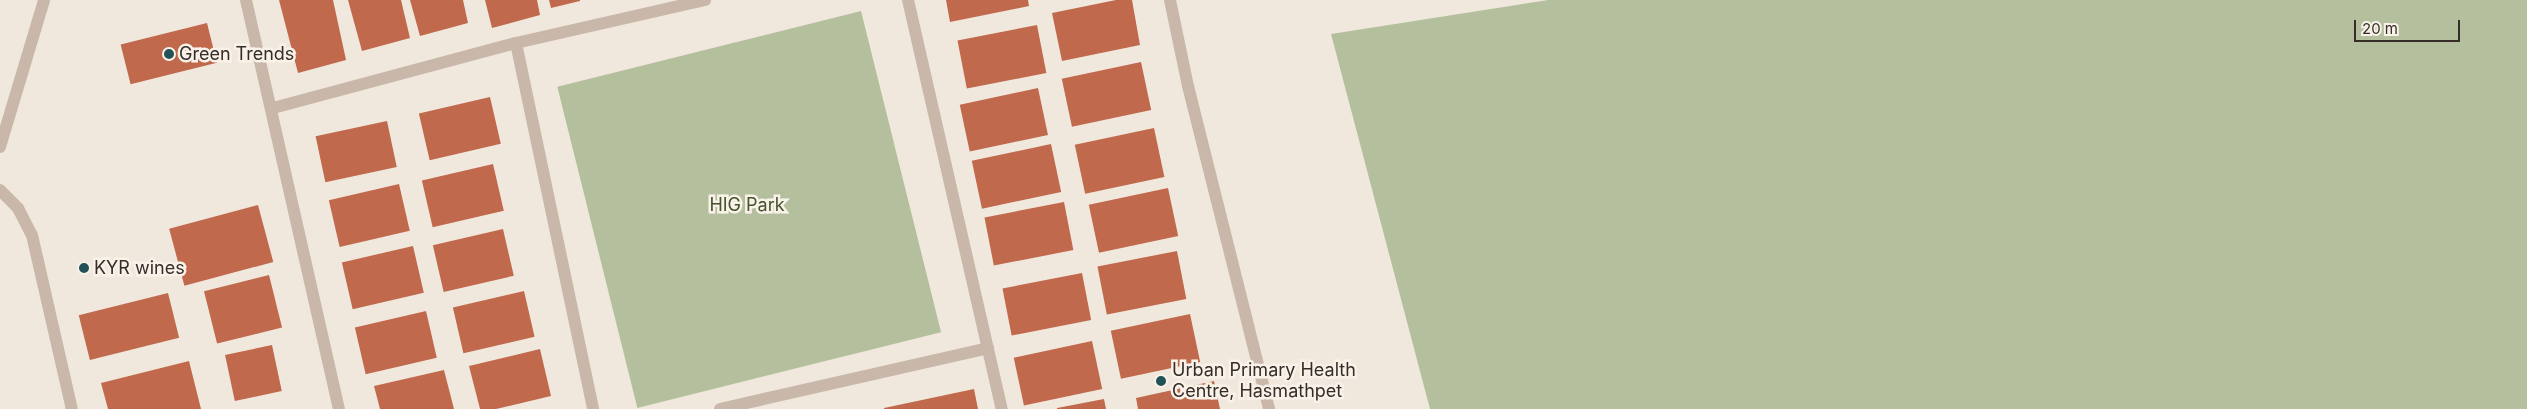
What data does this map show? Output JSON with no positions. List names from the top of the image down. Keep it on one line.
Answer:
{"parks":["HIG Park"],"places":["Green Trends","KYR wines","Urban Primary Health Centre, Hasmathpet"],"scale_bar":"20 m"}
